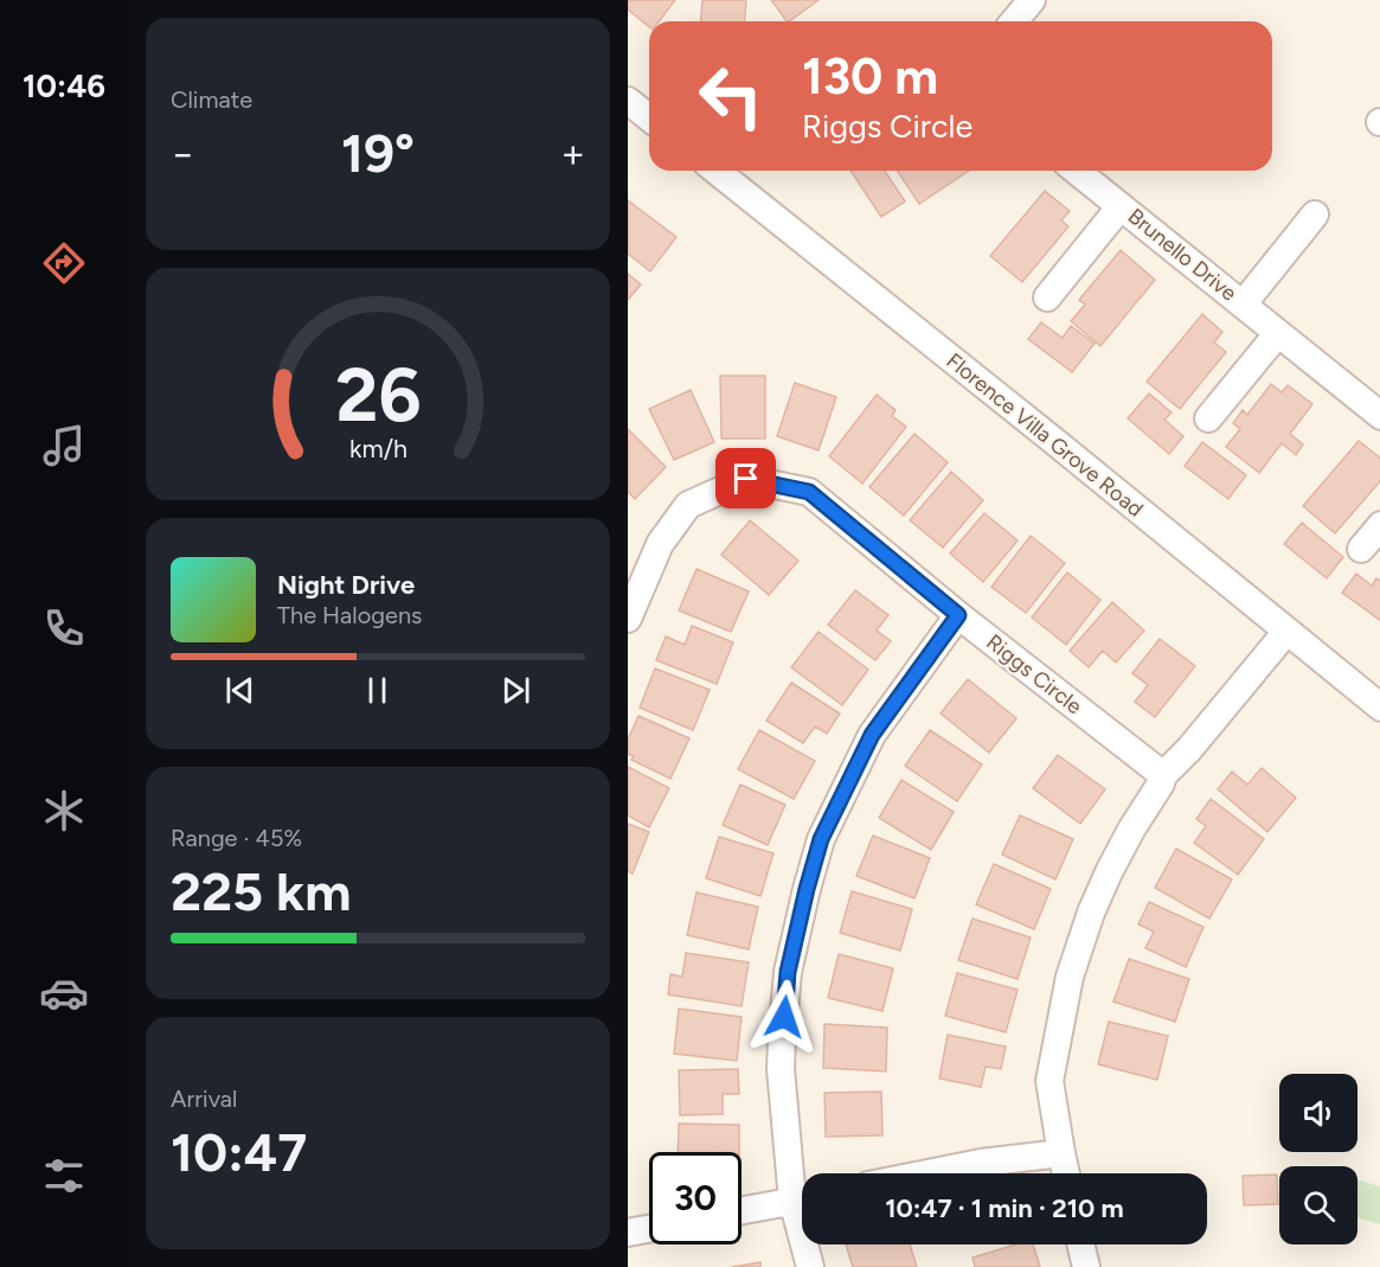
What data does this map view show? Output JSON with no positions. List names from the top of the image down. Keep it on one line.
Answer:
{"streets":{"street":["Brunello Drive","Florence Villa Grove Road","Riggs Circle"]},"page":{"tabs":"10:46","tile":["Climate",["Range · 45%","225 km"],["Arrival","10:47"]],"turn":["130 m","Riggs Circle"],"heat":["−","19°","+"],"song":["Night Drive","The Halogens"],"limit":"30","trip":"10:47 · 1 min · 210 m","gauge":["26","km/h"]}}
